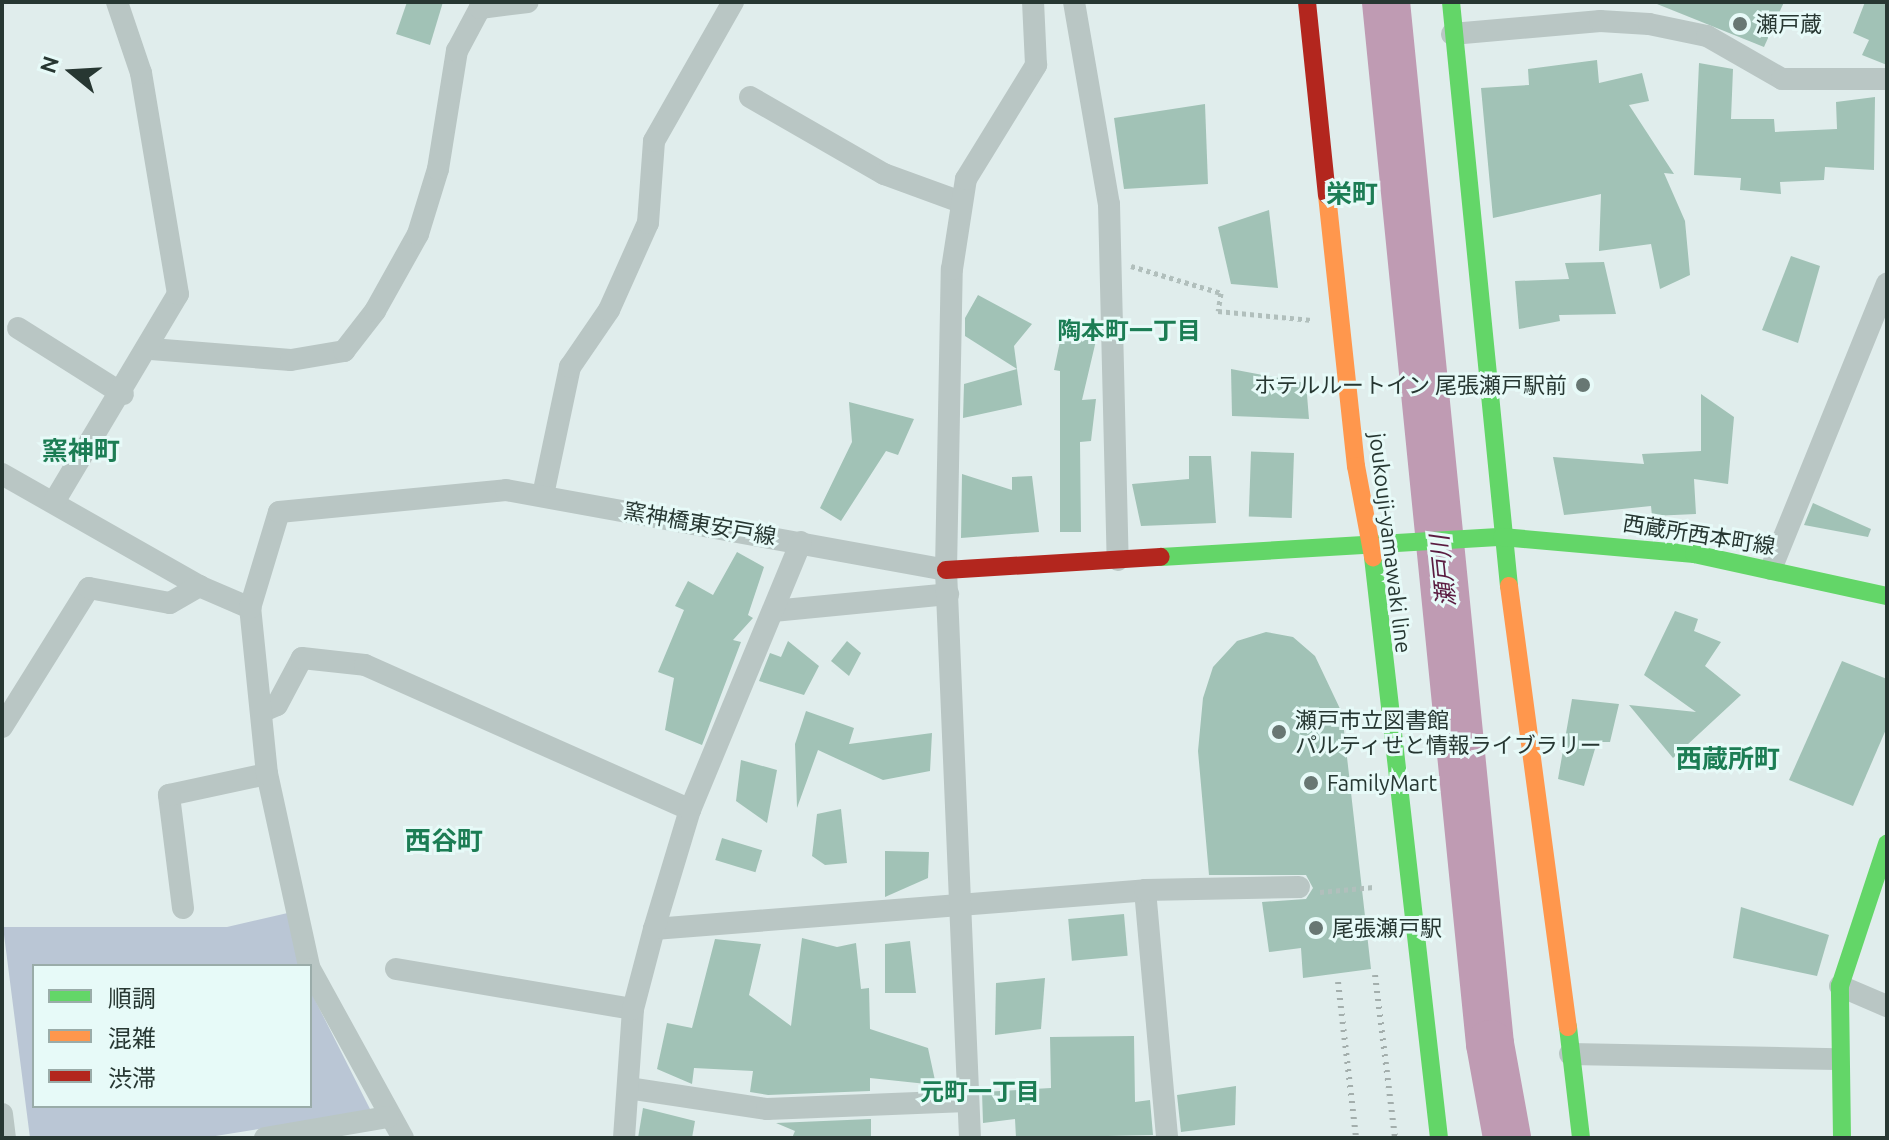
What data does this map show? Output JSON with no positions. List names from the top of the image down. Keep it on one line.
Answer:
{"streets":{"main road":["窯神橋東安戸線","西蔵所西本町線","joukouji-yamawaki line"]},"crossings":[["窯神橋東安戸線","西蔵所西本町線"],["窯神橋東安戸線","joukouji-yamawaki line"]],"districts":["栄町","陶本町一丁目","窯神町","西蔵所町","西谷町","元町一丁目"],"water":["瀬戸川"],"places":["瀬戸蔵","ホテルルートイン 尾張瀬戸駅前","瀬戸市立図書館 パルティせと情報ライブラリー","FamilyMart","尾張瀬戸駅"],"legend":["順調","混雑","渋滞"],"north":"left"}
